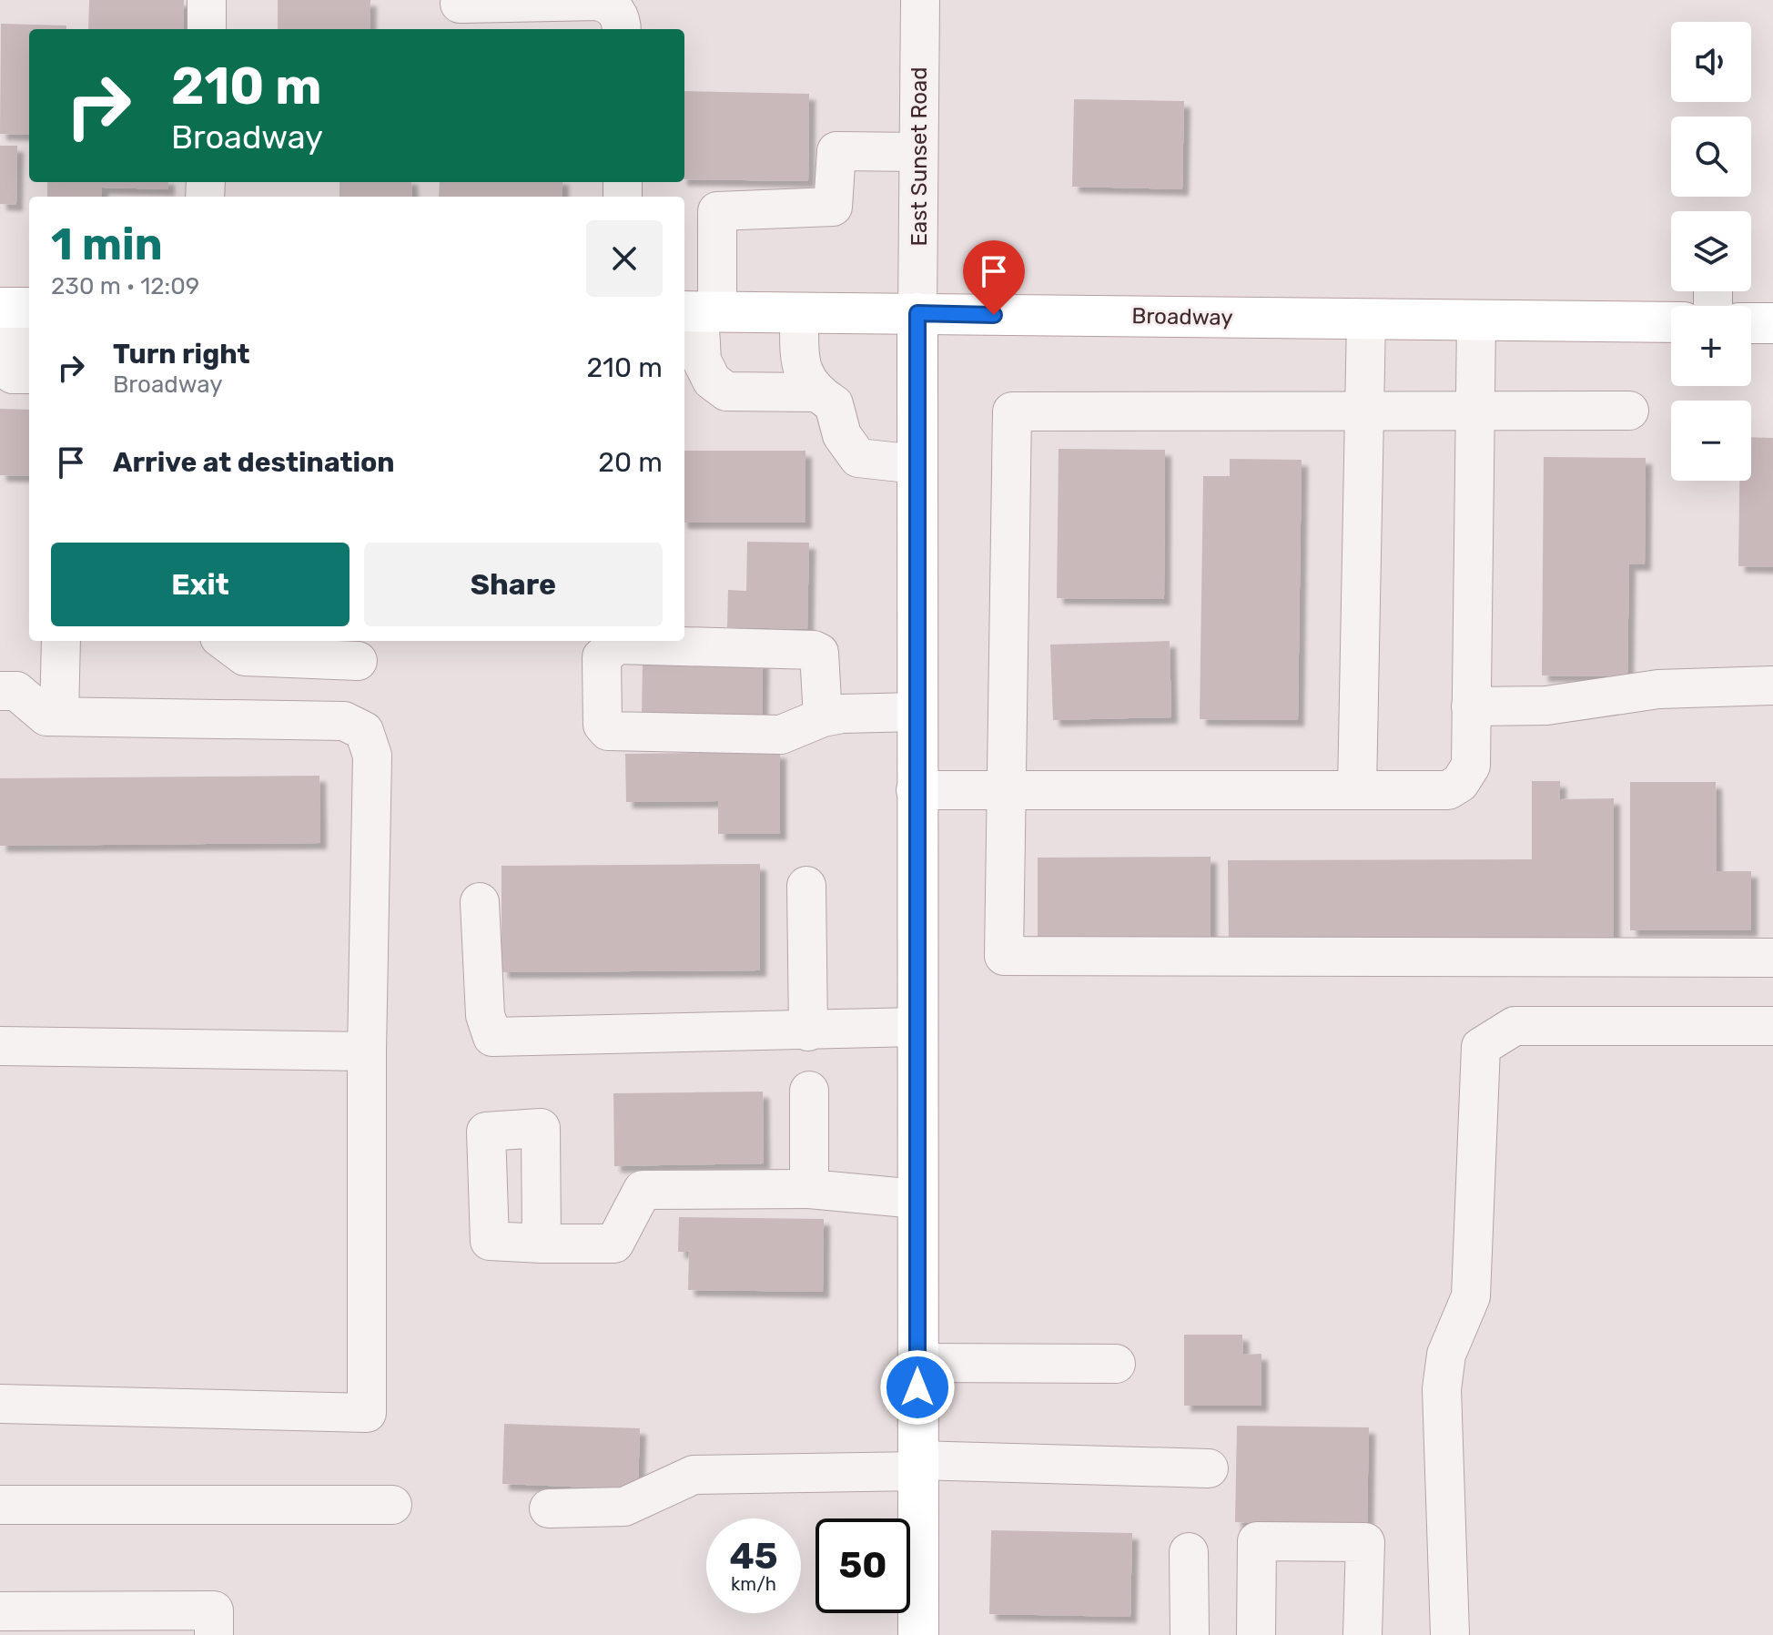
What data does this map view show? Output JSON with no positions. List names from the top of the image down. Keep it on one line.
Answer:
{"streets":{"main road":["Broadway"],"street":["East Sunset Road"]},"crossings":[["East Sunset Road","Broadway"]],"page":{"map_buttons":["+","−"],"turn":["210 m","Broadway"],"heading":["1 min","230 m · 12:09"],"list":[{"name":"Turn right","note":"Broadway","value":"210 m"},{"name":"Arrive at destination","value":"20 m"}],"buttons":["Exit","Share"],"speed":"45 km/h","limit":"50"}}
